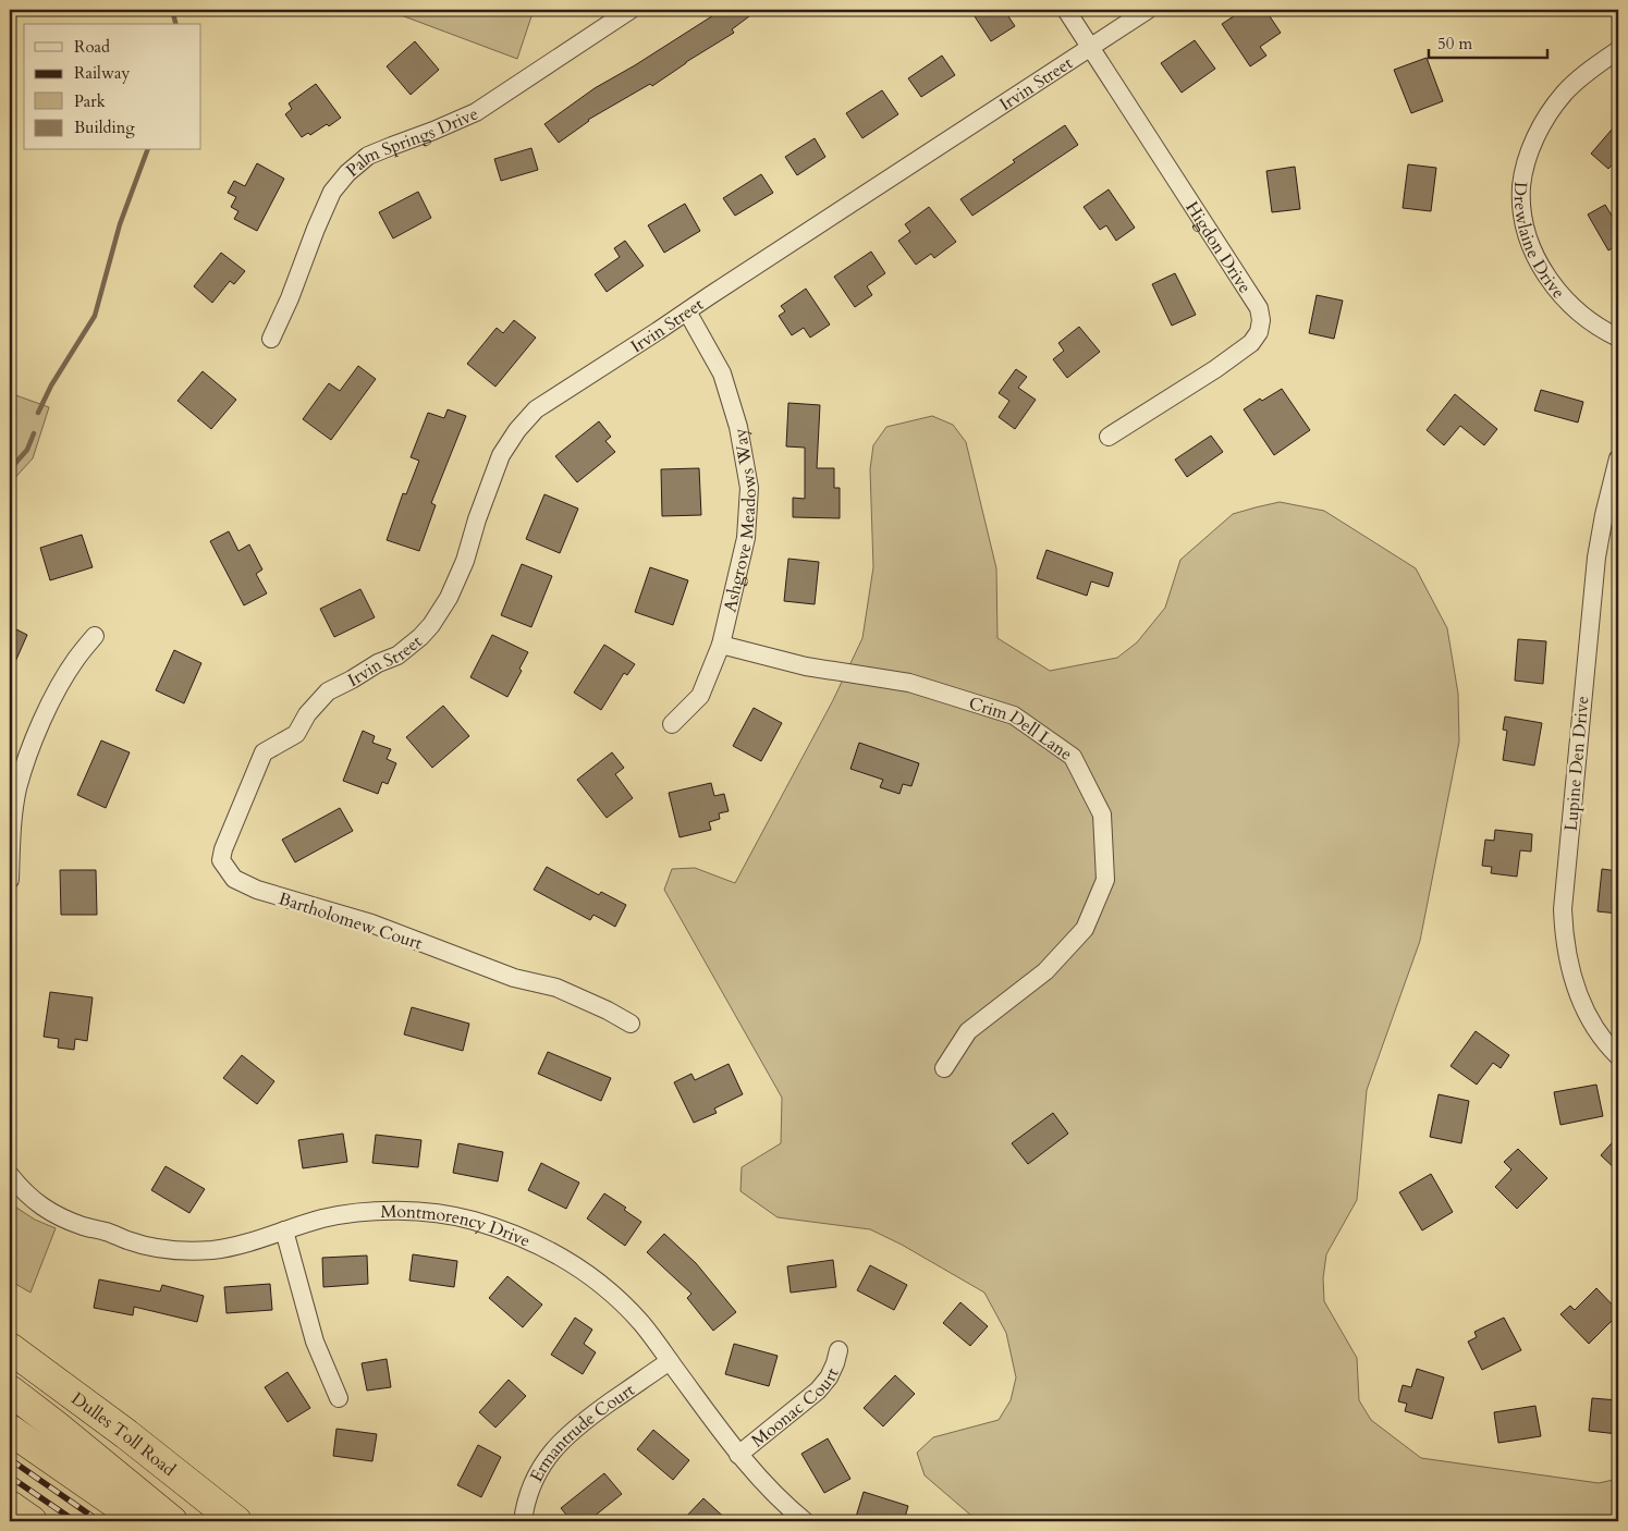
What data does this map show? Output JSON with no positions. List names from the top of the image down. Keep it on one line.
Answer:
{"streets":{"highway":["Dulles Toll Road"],"street":["Irvin Street","Palm Springs Drive","Drewlaine Drive","Higdon Drive","Ashgrove Meadows Way","Crim Dell Lane","Lupine Den Drive","Bartholomew Court","Montmorency Drive","Moonac Court","Ermantrude Court"]},"crossings":[["Irvin Street","Higdon Drive"],["Irvin Street","Ashgrove Meadows Way"],["Irvin Street","Bartholomew Court"],["Ashgrove Meadows Way","Crim Dell Lane"],["Montmorency Drive","Moonac Court"],["Montmorency Drive","Ermantrude Court"]],"legend":["Road","Railway","Park","Building"],"scale_bar":"50 m"}
